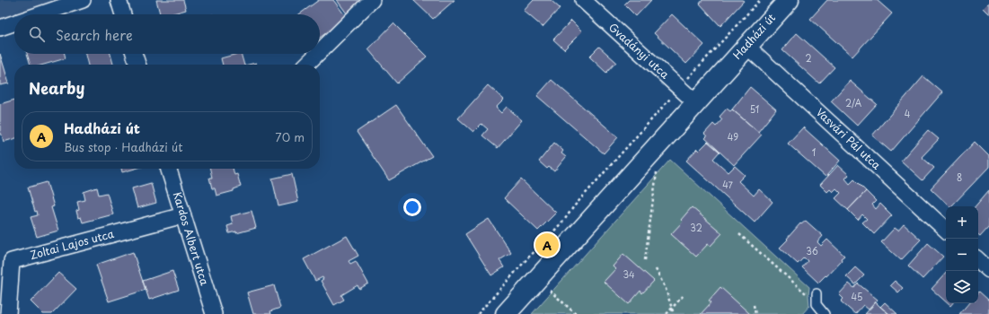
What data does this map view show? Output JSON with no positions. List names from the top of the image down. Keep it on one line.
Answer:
{"streets":{"street":["Hadházi út","Gvadányi utca","Vasvári Pál utca","Kardos Albert utca","Zoltai Lajos utca"]},"crossings":[["Hadházi út","Gvadányi utca"],["Hadházi út","Vasvári Pál utca"],["Kardos Albert utca","Zoltai Lajos utca"]],"house_numbers":["2","2/A","51","4","49","1","8","47","32","36","34","45"],"page":{"search":"Search here","heading":"Nearby","list":[{"mark":"A","name":"Hadházi út","note":"Bus stop · Hadházi út","value":"70 m"}],"map_buttons":["+","−"],"pins":"A"}}
